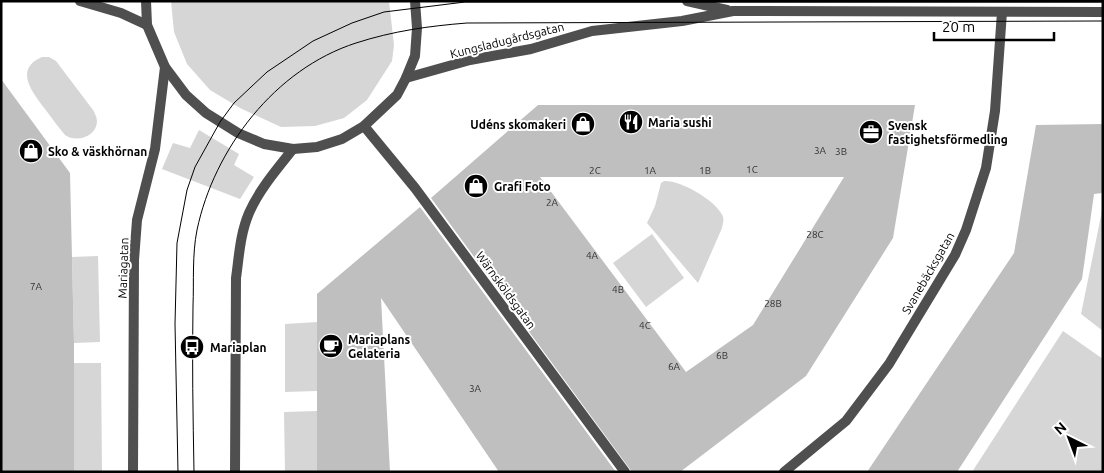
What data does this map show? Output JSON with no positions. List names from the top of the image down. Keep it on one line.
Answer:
{"streets":{"street":["Kungsladugårdsgatan","Mariagatan","Svanebäcksgatan","Wärnsköldsgatan"]},"crossings":[["Kungsladugårdsgatan","Svanebäcksgatan"]],"places":{"restaurant":["Maria sushi"],"shop":["Udéns skomakeri","Sko & väskhörnan","Grafi Foto"],"office":["Svensk fastighetsförmedling"],"cafe":["Mariaplans Gelateria"],"bus stop":["Mariaplan"]},"house_numbers":["3A","3B","1C","2C","1A","1B","2A","28C","4A","7A","4B","28B","4C","6B","6A","3A"],"scale_bar":"20 m","north":"top left"}
